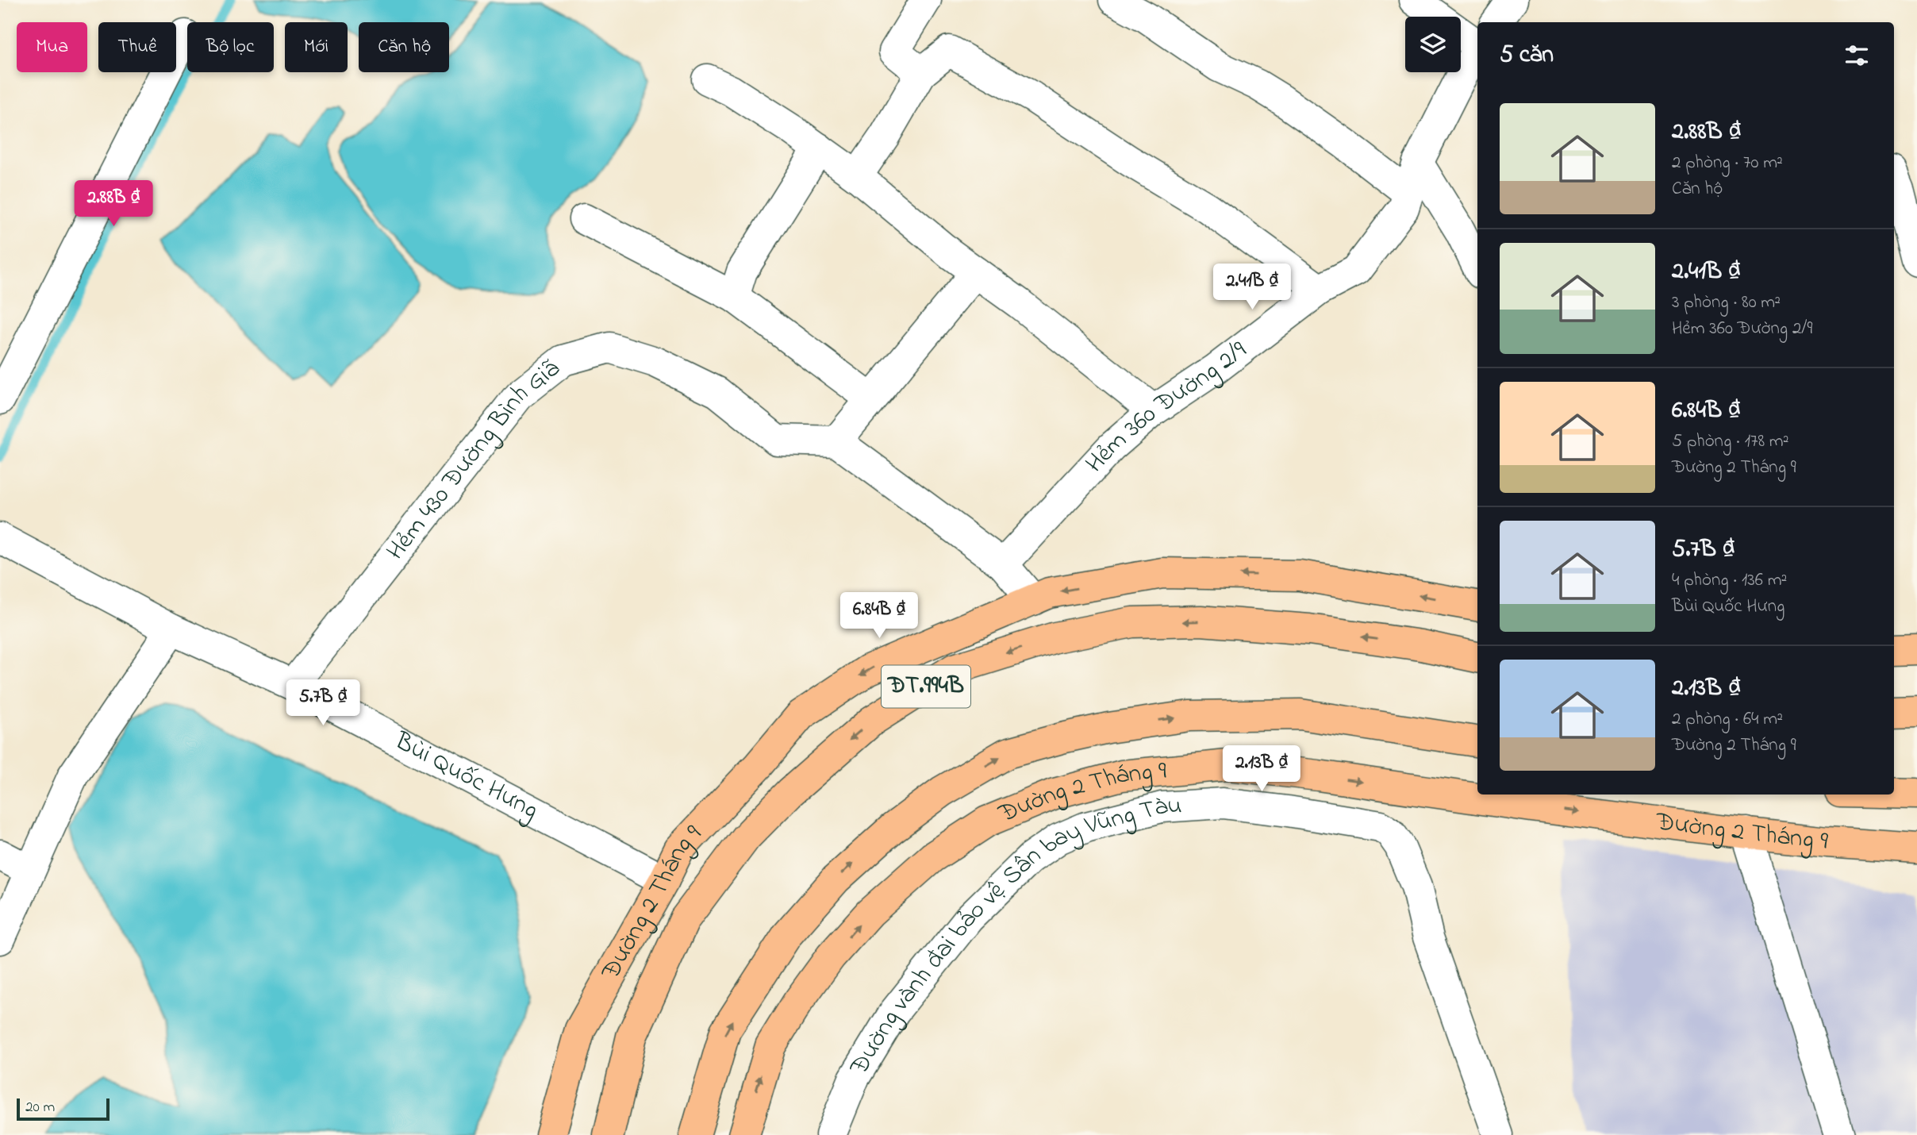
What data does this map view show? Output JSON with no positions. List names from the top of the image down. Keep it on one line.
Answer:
{"streets":{"main road":["ĐT.994B","Đường 2 Tháng 9"],"street":["Hẻm 360 Đường 2/9","Hẻm 430 Đường Bình Giã","Bùi Quốc Hưng","Đường vành đai bảo vệ Sân bay Vũng Tàu"]},"crossings":[["Hẻm 430 Đường Bình Giã","Bùi Quốc Hưng"],["Bùi Quốc Hưng","Đường 2 Tháng 9"]],"scale_bar":"20 m","page":{"chip":["Mua","Thuê","Bộ lọc","Mới","Căn hộ"],"heading":"5 căn","list":[{"name":"2.88B ₫","note":"2 phòng · 70 m² · Căn hộ"},{"name":"2.41B ₫","note":"3 phòng · 80 m² · Hẻm 360 Đường 2/9"},{"name":"6.84B ₫","note":"5 phòng · 178 m² · Đường 2 Tháng 9"},{"name":"5.7B ₫","note":"4 phòng · 136 m² · Bùi Quốc Hưng"},{"name":"2.13B ₫","note":"2 phòng · 64 m² · Đường 2 Tháng 9"}],"price":["2.88B ₫","2.41B ₫","6.84B ₫","5.7B ₫","2.13B ₫"],"scale":"20 m"}}
